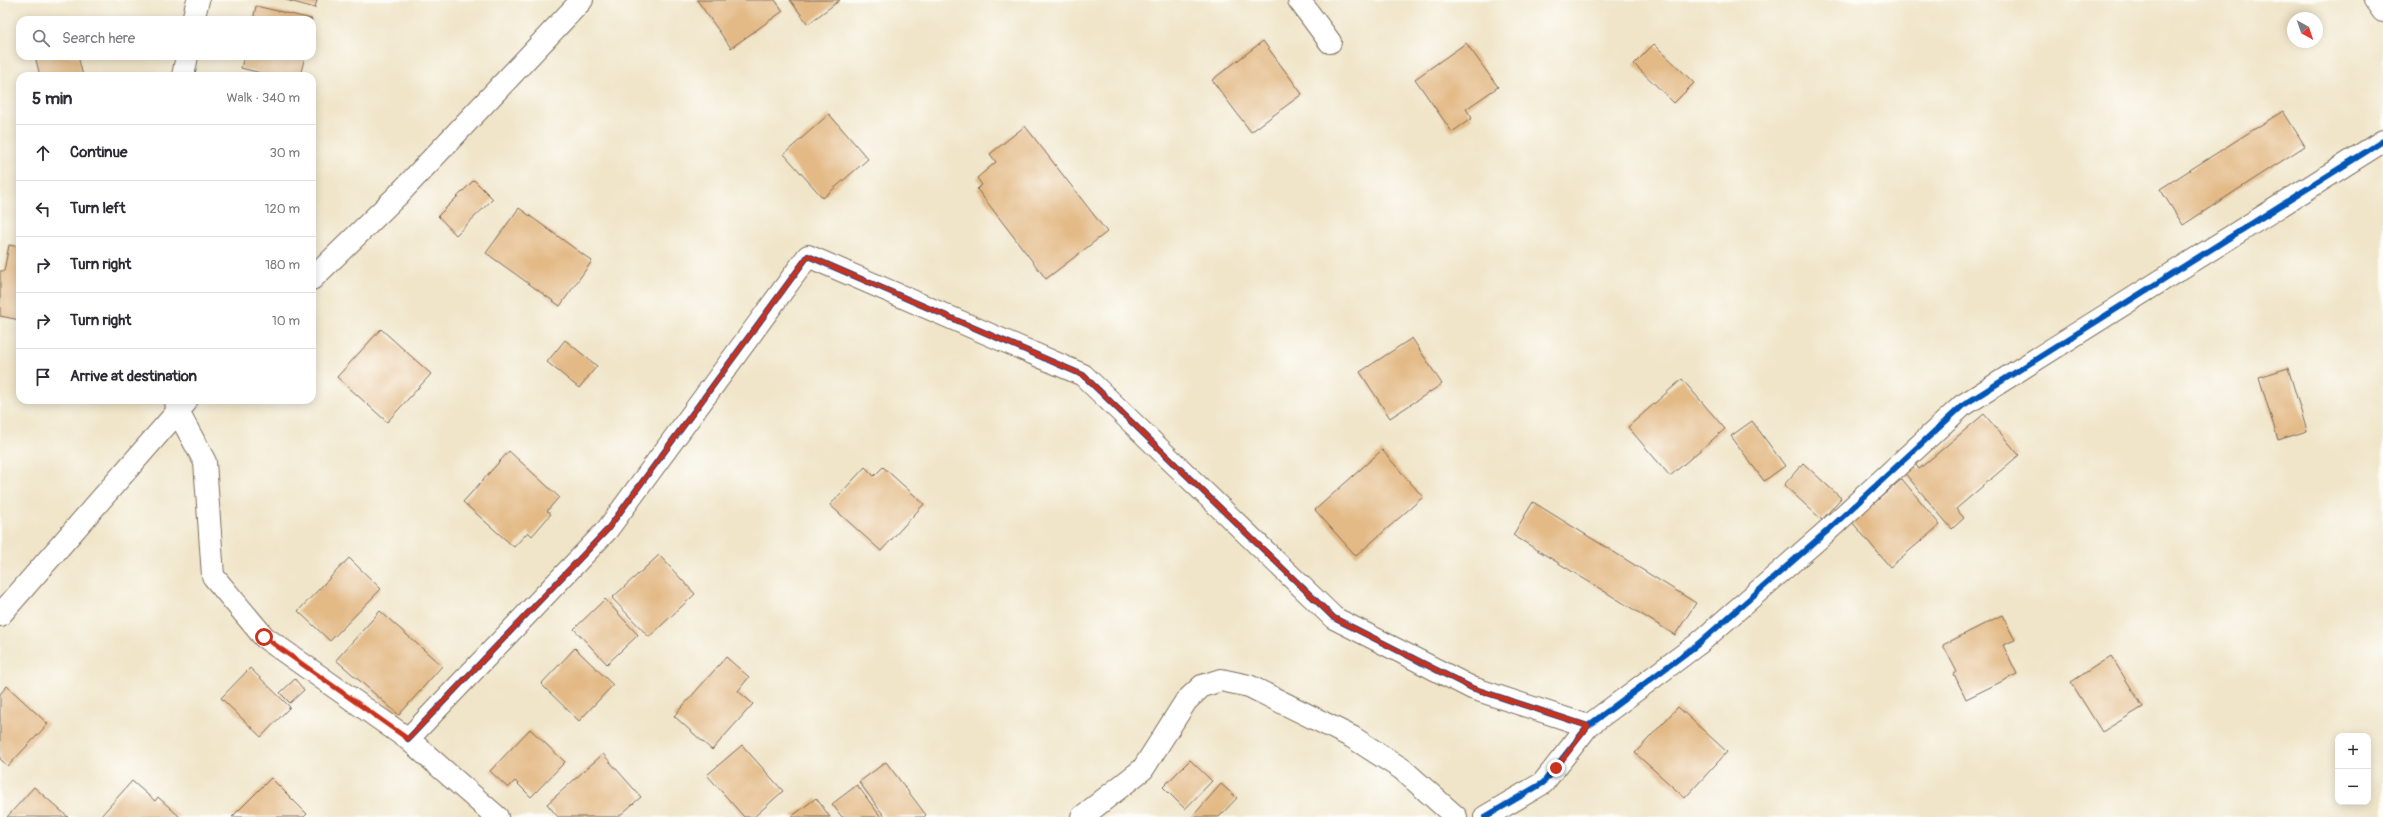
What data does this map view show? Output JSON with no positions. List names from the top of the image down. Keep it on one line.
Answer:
{"north":"bottom right","page":{"search":"Search here","heading":["5 min","Walk · 340 m"],"list":[["Continue","30 m"],["Turn left","120 m"],["Turn right","180 m"],["Turn right","10 m"],"Arrive at destination"],"map_buttons":["+","−"]}}
